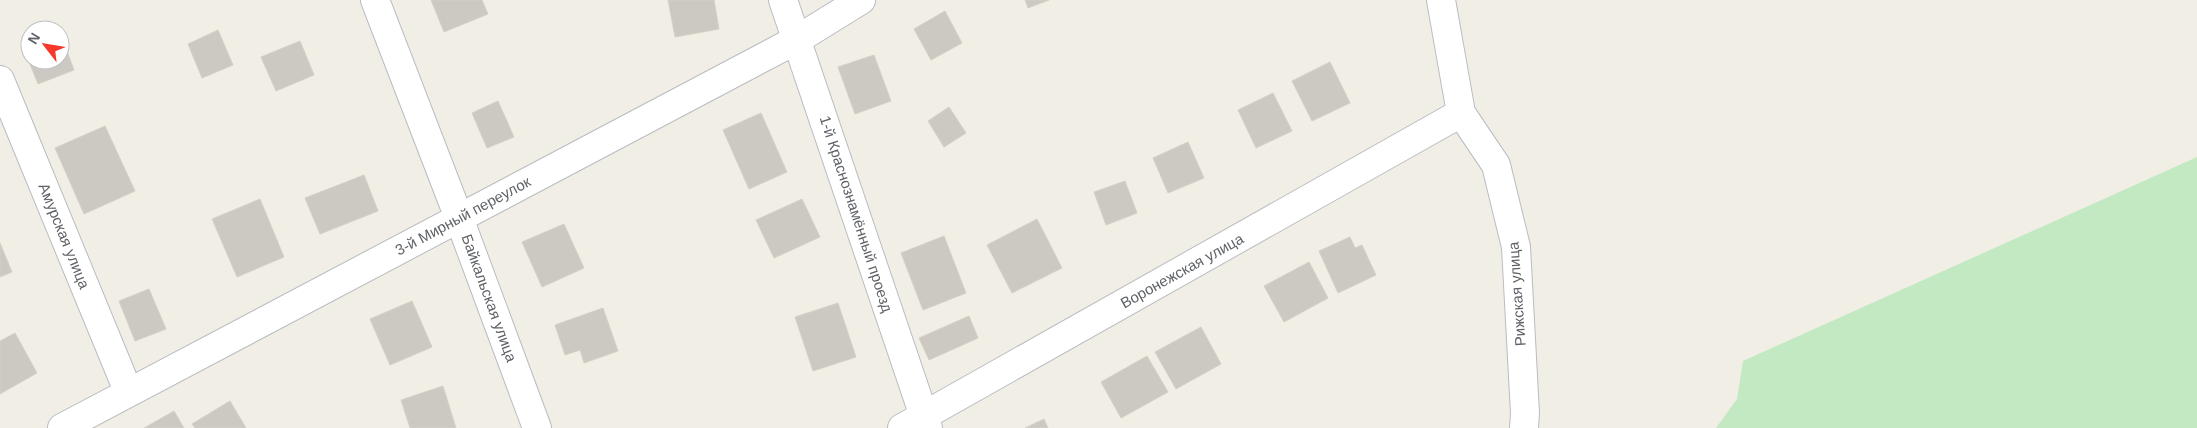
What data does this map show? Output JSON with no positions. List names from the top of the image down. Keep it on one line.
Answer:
{"streets":{"street":["1-й Краснознамённый проезд","3-й Мирный переулок","Амурская улица","Воронежская улица","Рижская улица","Байкальская улица"]},"crossings":[["1-й Краснознамённый проезд","3-й Мирный переулок"],["1-й Краснознамённый проезд","Воронежская улица"],["3-й Мирный переулок","Амурская улица"],["3-й Мирный переулок","Байкальская улица"],["Воронежская улица","Рижская улица"]],"north":"top left"}
